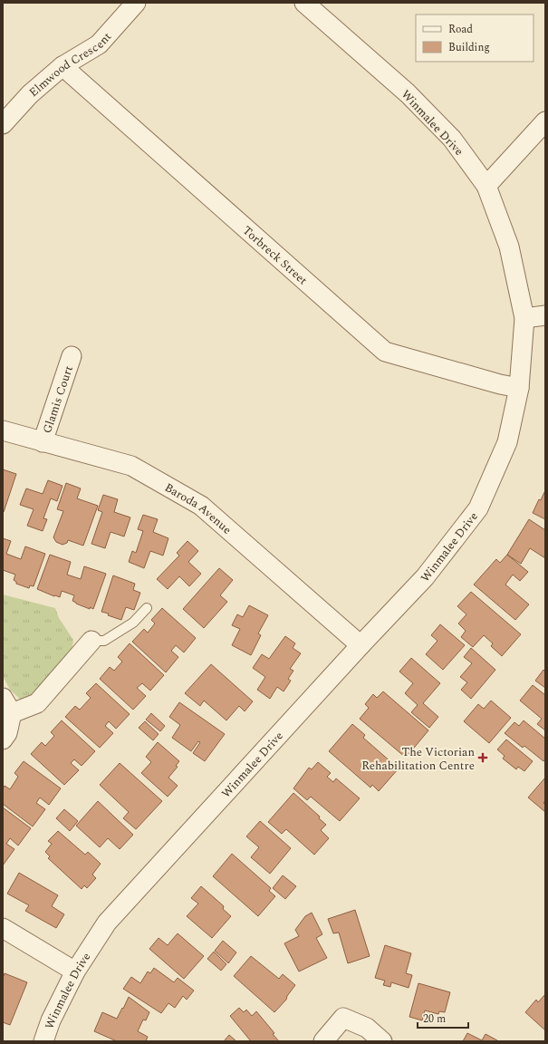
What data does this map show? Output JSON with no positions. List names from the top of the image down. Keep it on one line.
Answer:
{"streets":{"street":["Elmwood Crescent","Winmalee Drive","Torbreck Street","Glamis Court","Baroda Avenue"]},"crossings":[["Elmwood Crescent","Torbreck Street"],["Winmalee Drive","Torbreck Street"],["Winmalee Drive","Baroda Avenue"],["Glamis Court","Baroda Avenue"]],"places":{"health":["The Victorian Rehabilitation Centre"]},"legend":["Road","Building"],"scale_bar":"20 m"}
